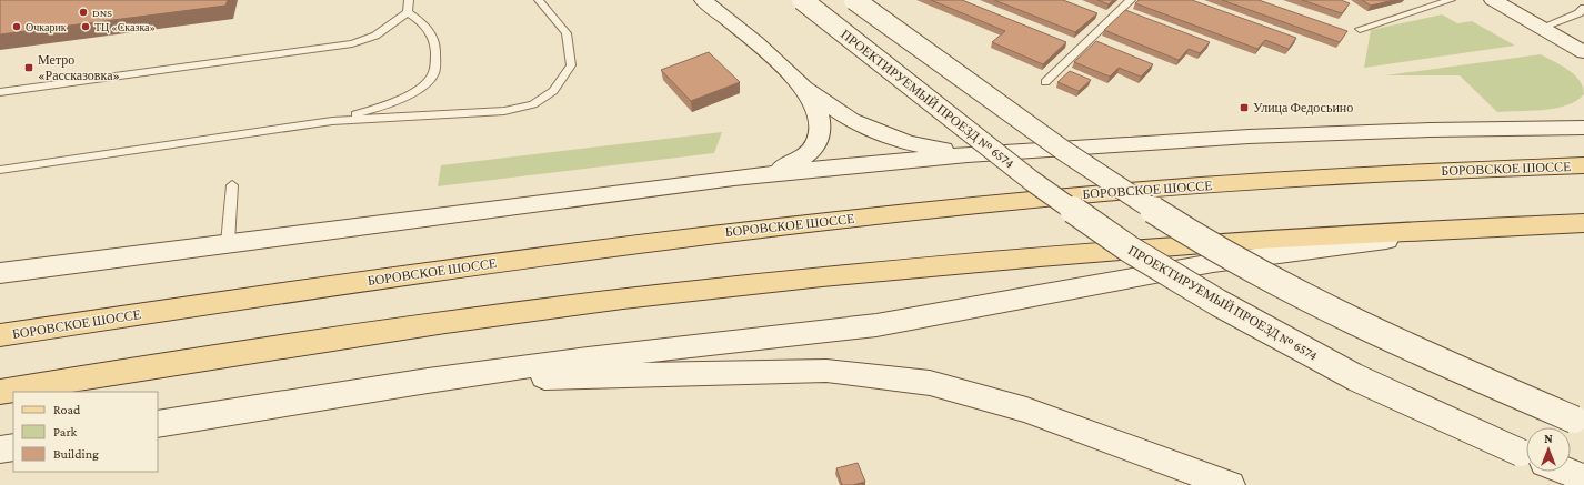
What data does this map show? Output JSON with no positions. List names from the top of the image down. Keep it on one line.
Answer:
{"streets":{"main road":["ПРОЕКТИРУЕМЫЙ ПРОЕЗД № 6574","БОРОВСКОЕ ШОССЕ"]},"places":{"other":["DNS","Очкарик","ТЦ «Сказка»"],"transit":["Метро «Рассказовка»","Улица Федосьино"]},"legend":["Road","Park","Building"],"north":"top"}
